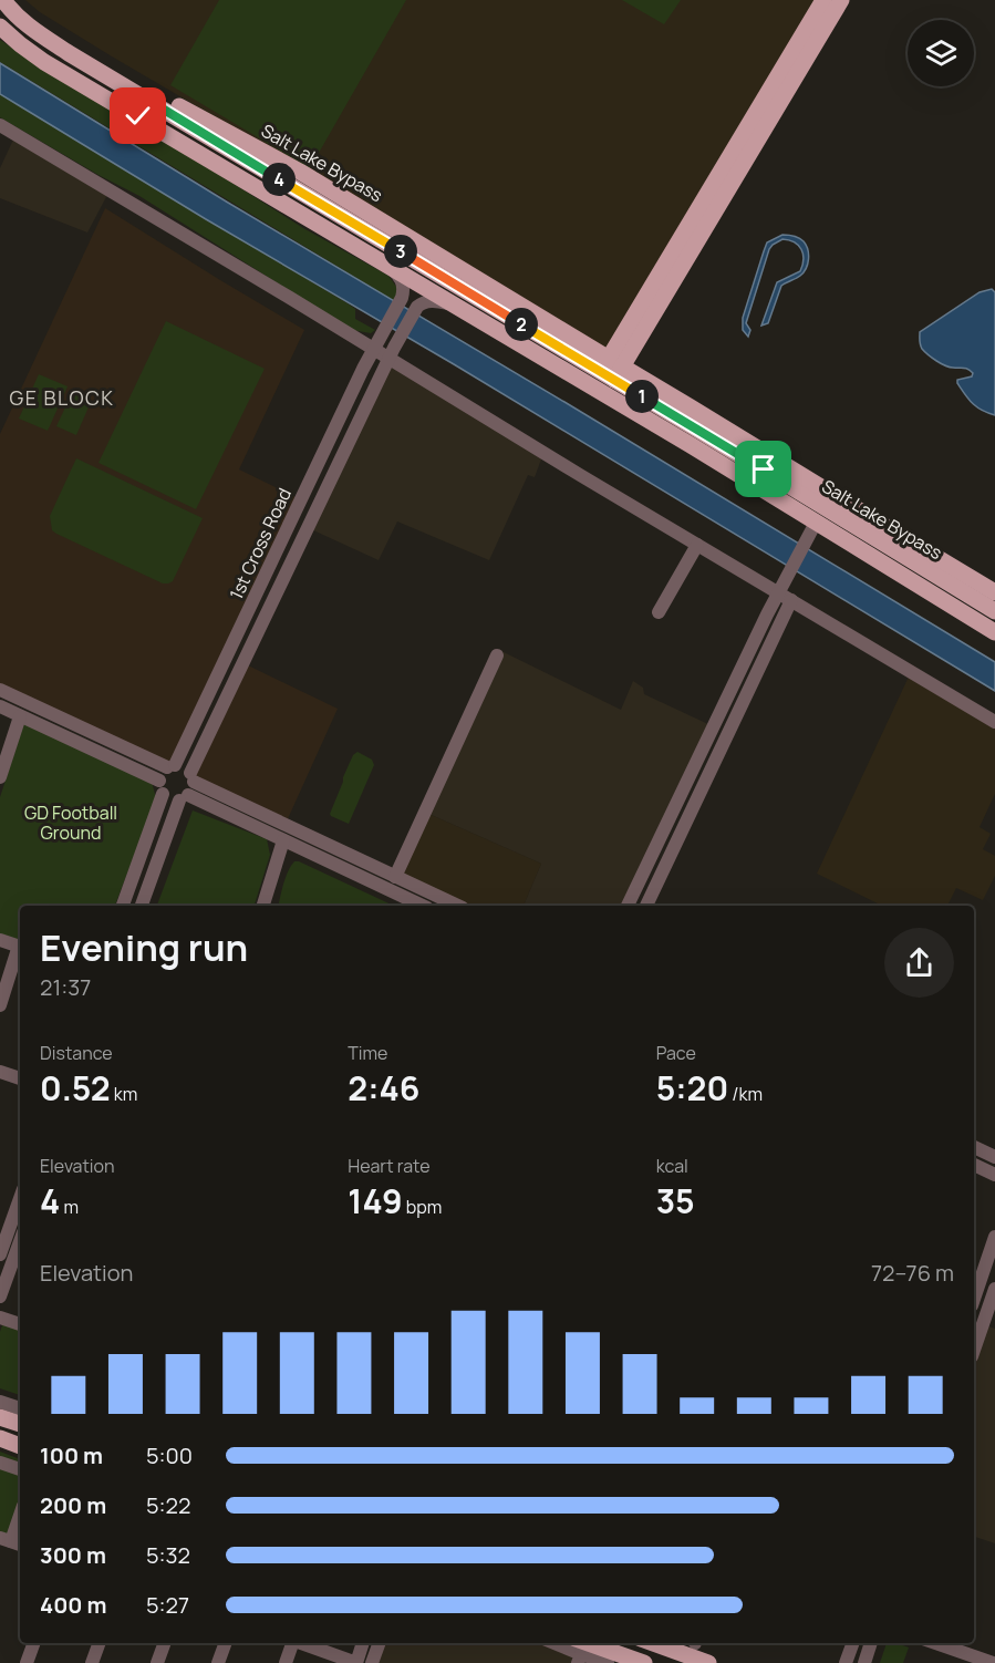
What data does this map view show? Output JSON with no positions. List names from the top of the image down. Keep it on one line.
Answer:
{"streets":{"main road":["Salt Lake Bypass"],"street":["1st Cross Road"]},"crossings":[["Salt Lake Bypass","1st Cross Road"]],"districts":["GE BLOCK"],"parks":["GD Football Ground"],"page":{"pins":["4","3","2","1"],"heading":["Evening run","21:37"],"stats":[["Distance","0.52 km"],["Time","2:46"],["Pace","5:20 /km"],["Elevation","4 m"],["Heart rate","149 bpm"],["kcal","35"]],"chart":["Elevation","72–76 m"],"list":[{"name":"100 m","note":"5:00"},{"name":"200 m","note":"5:22"},{"name":"300 m","note":"5:32"},{"name":"400 m","note":"5:27"}]}}
